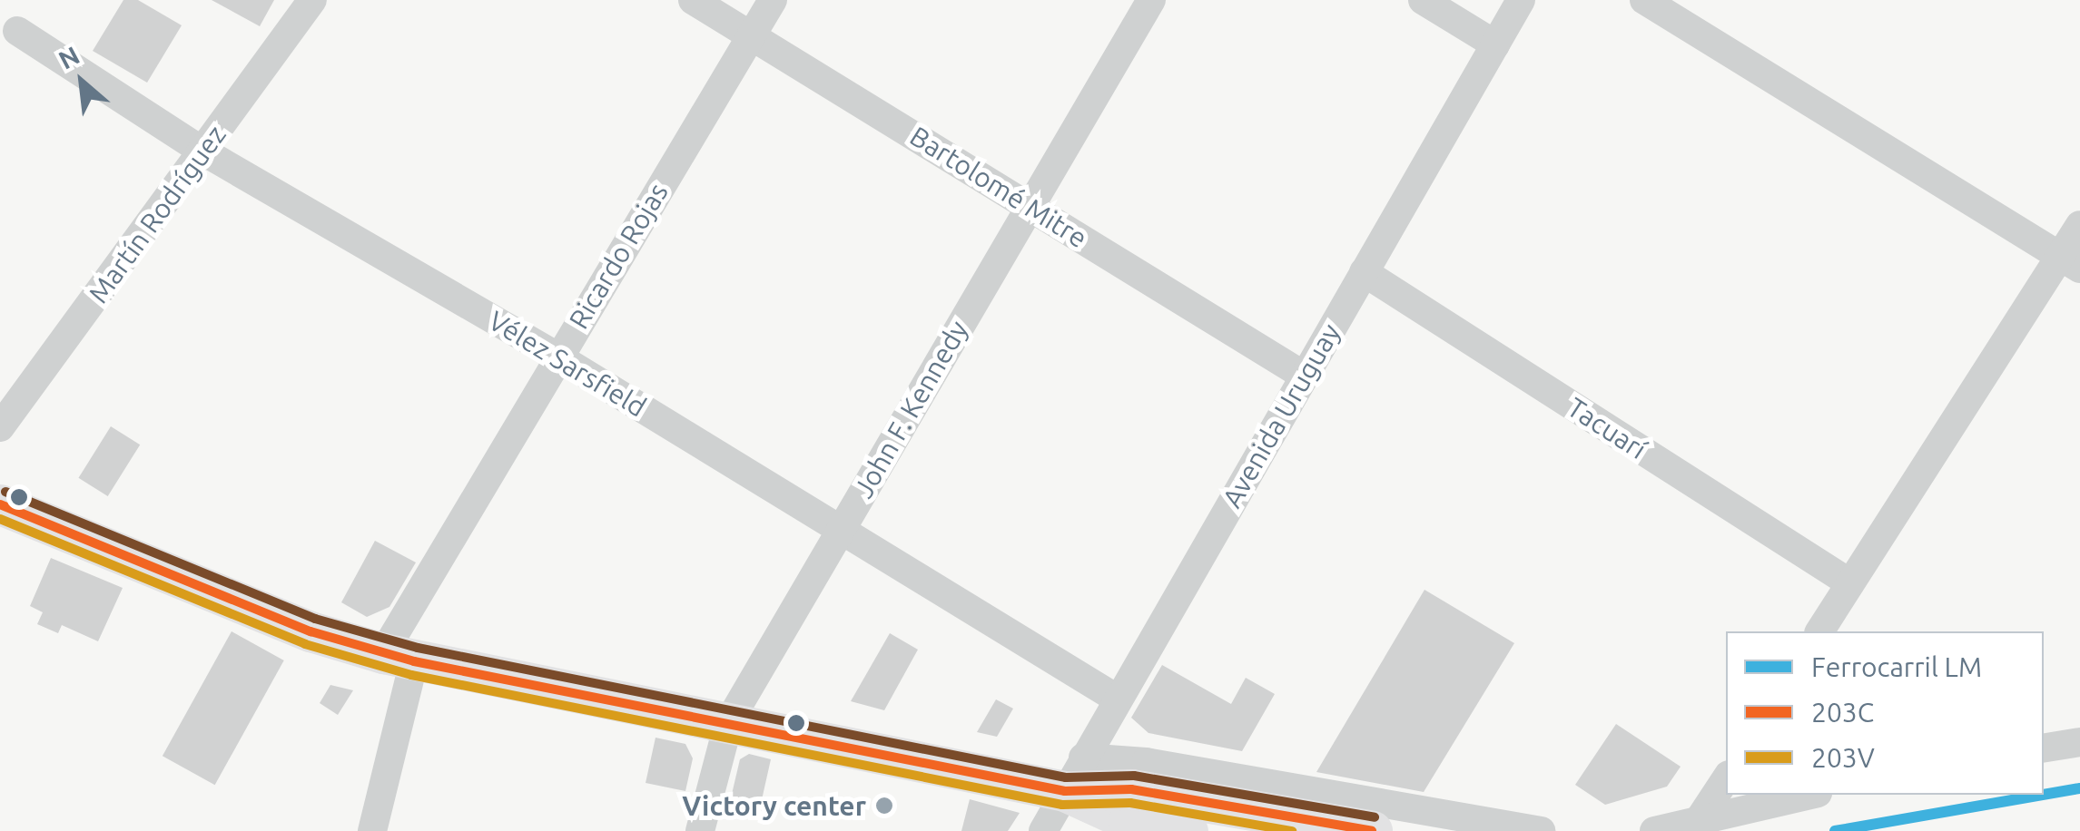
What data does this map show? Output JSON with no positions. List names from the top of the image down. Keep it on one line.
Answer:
{"streets":{"street":["Bartolomé Mitre","Martín Rodríguez","Ricardo Rojas","Vélez Sarsfield","John F. Kennedy","Avenida Uruguay","Tacuarí"]},"crossings":[["Bartolomé Mitre","Ricardo Rojas"],["Bartolomé Mitre","John F. Kennedy"],["Bartolomé Mitre","Avenida Uruguay"],["Martín Rodríguez","Vélez Sarsfield"],["Ricardo Rojas","Vélez Sarsfield"],["Vélez Sarsfield","John F. Kennedy"],["Vélez Sarsfield","Avenida Uruguay"],["Avenida Uruguay","Tacuarí"]],"places":["Victory center"],"lines":["transit line 203C","transit line 203V","rail line LM"],"legend":["Ferrocarril LM","203C","203V"],"north":"top left"}
